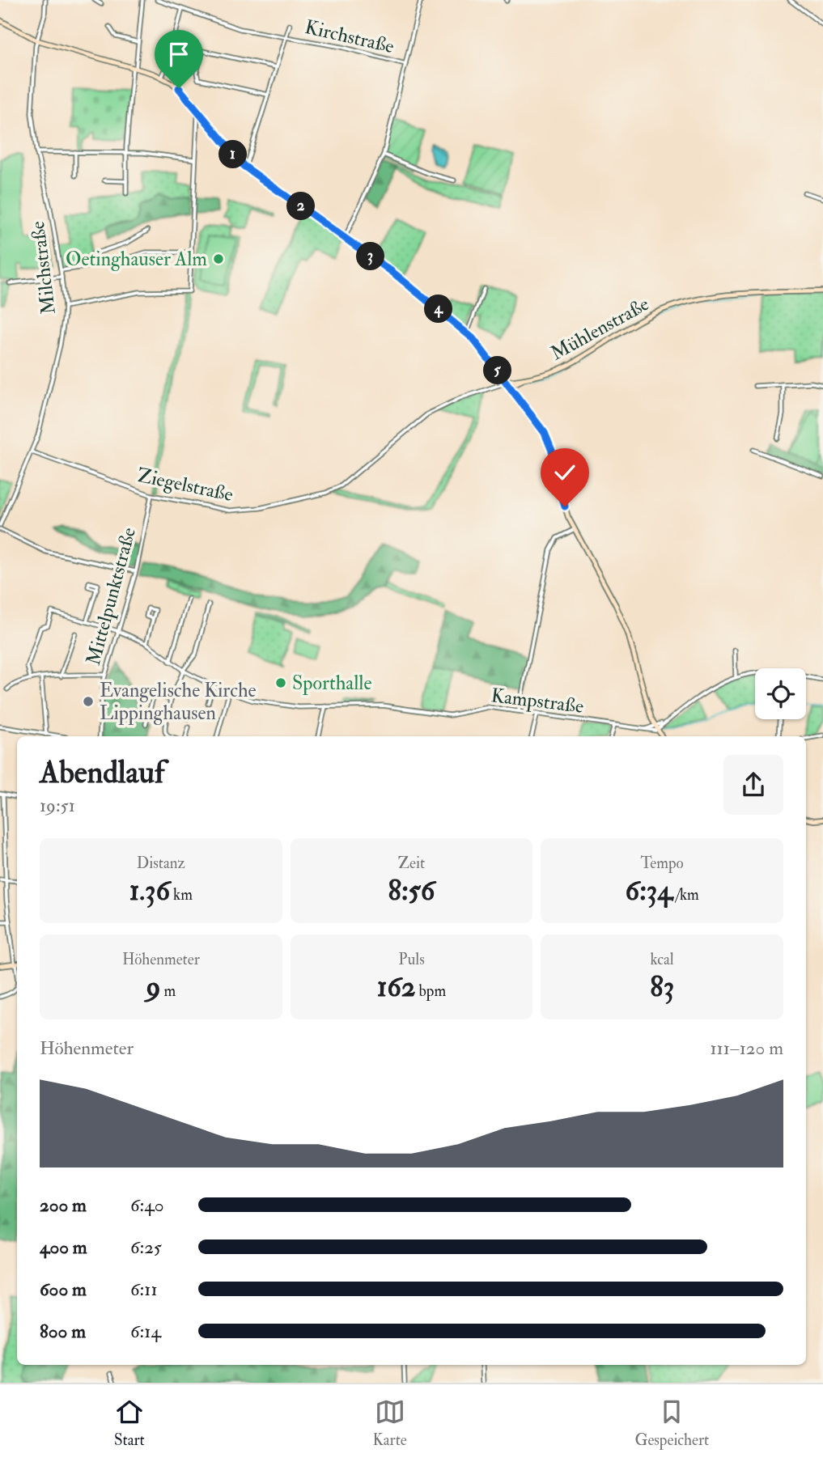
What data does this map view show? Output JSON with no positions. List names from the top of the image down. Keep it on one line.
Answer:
{"streets":{"street":["Kirchstraße","Milchstraße","Mühlenstraße","Ziegelstraße","Mittelpunktstraße","Kampstraße"]},"crossings":[["Milchstraße","Ziegelstraße"],["Mühlenstraße","Ziegelstraße"],["Ziegelstraße","Mittelpunktstraße"],["Mittelpunktstraße","Kampstraße"]],"places":["Oetinghauser Alm","Sporthalle","Evangelische Kirche Lippinghausen"],"page":{"pins":["1","2","3","4","5"],"heading":["Abendlauf","19:51"],"stats":[["Distanz","1.36 km"],["Zeit","8:56"],["Tempo","6:34 /km"],["Höhenmeter","9 m"],["Puls","162 bpm"],["kcal","83"]],"chart":["Höhenmeter","111–120 m"],"list":[{"name":"200 m","note":"6:40"},{"name":"400 m","note":"6:25"},{"name":"600 m","note":"6:11"},{"name":"800 m","note":"6:14"}],"tabs":["Start","Karte","Gespeichert"]}}
